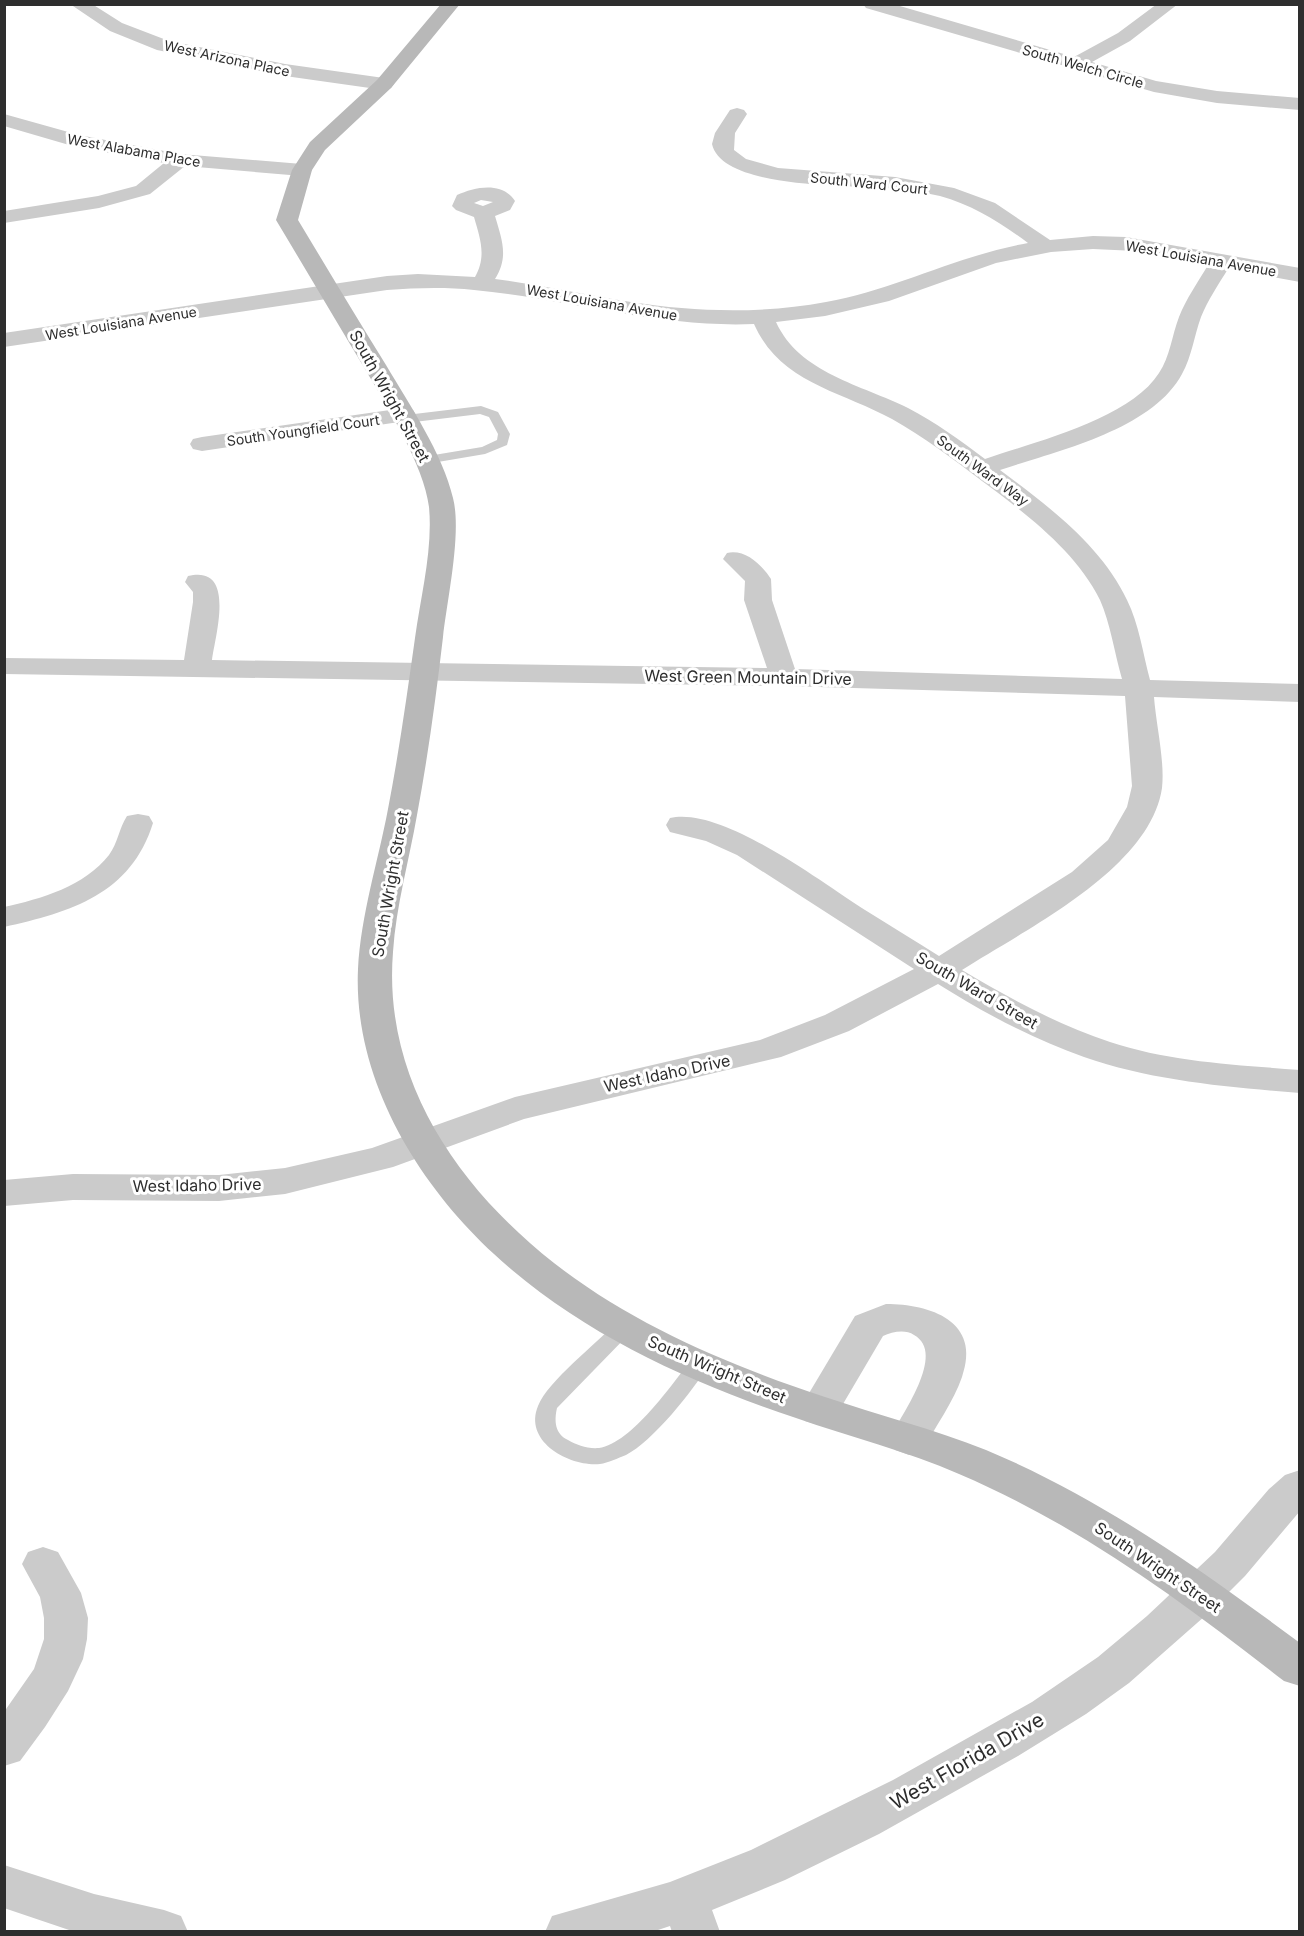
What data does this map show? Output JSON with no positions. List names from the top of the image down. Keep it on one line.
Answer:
{"streets":{"street":["West Arizona Place","South Welch Circle","West Alabama Place","South Ward Court","West Louisiana Avenue","South Wright Street","South Youngfield Court","South Ward Way","West Green Mountain Drive","South Ward Street","West Idaho Drive","West Florida Drive"]},"crossings":[["West Arizona Place","South Wright Street"],["West Alabama Place","South Wright Street"],["South Ward Court","West Louisiana Avenue"],["West Louisiana Avenue","South Wright Street"],["West Louisiana Avenue","South Ward Way"],["South Wright Street","South Youngfield Court"],["South Wright Street","West Green Mountain Drive"],["South Wright Street","West Idaho Drive"],["South Wright Street","West Florida Drive"],["South Ward Way","West Green Mountain Drive"],["South Ward Way","West Idaho Drive"],["West Green Mountain Drive","West Idaho Drive"],["South Ward Street","West Idaho Drive"]]}
